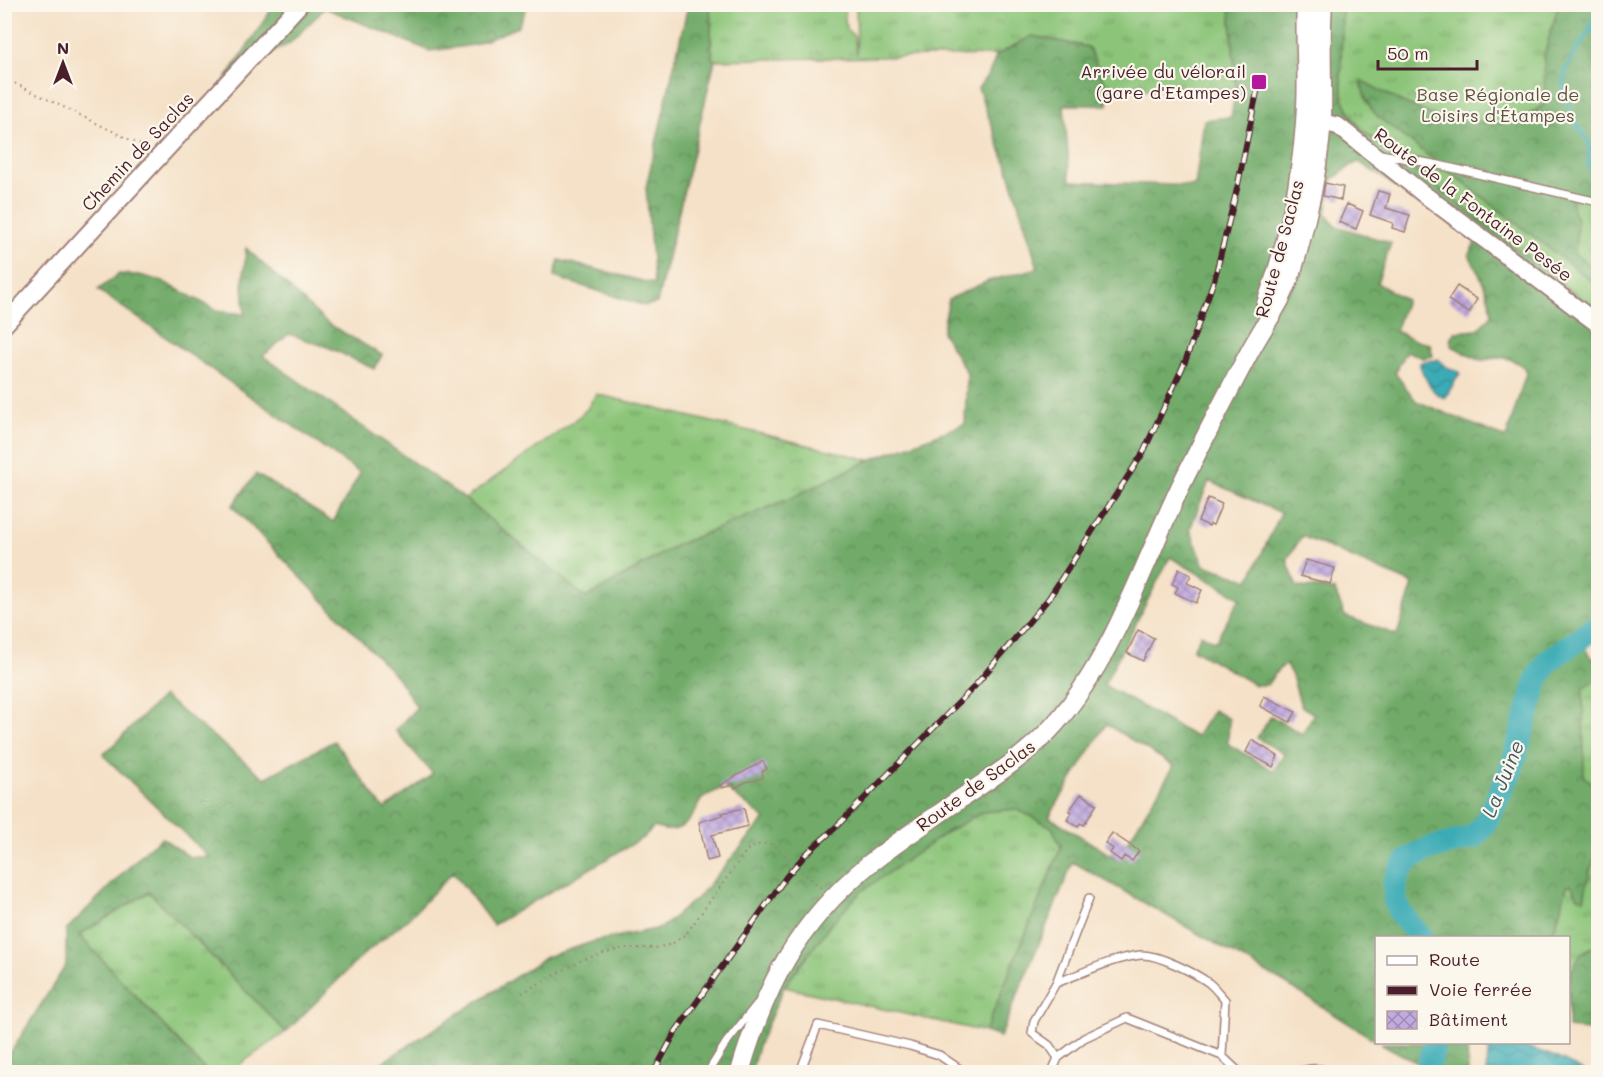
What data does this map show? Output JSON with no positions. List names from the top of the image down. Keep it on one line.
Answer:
{"streets":{"main road":["Route de Saclas"],"street":["Chemin de Saclas","Route de la Fontaine Pesée"]},"crossings":[["Route de la Fontaine Pesée","Route de Saclas"]],"water":["La Juine"],"parks":["Base Régionale de Loisirs d'Étampes"],"places":{"transit":["Arrivée du vélorail (gare d'Etampes)"]},"legend":["Route","Voie ferrée","Bâtiment"],"scale_bar":"50 m","north":"top"}
